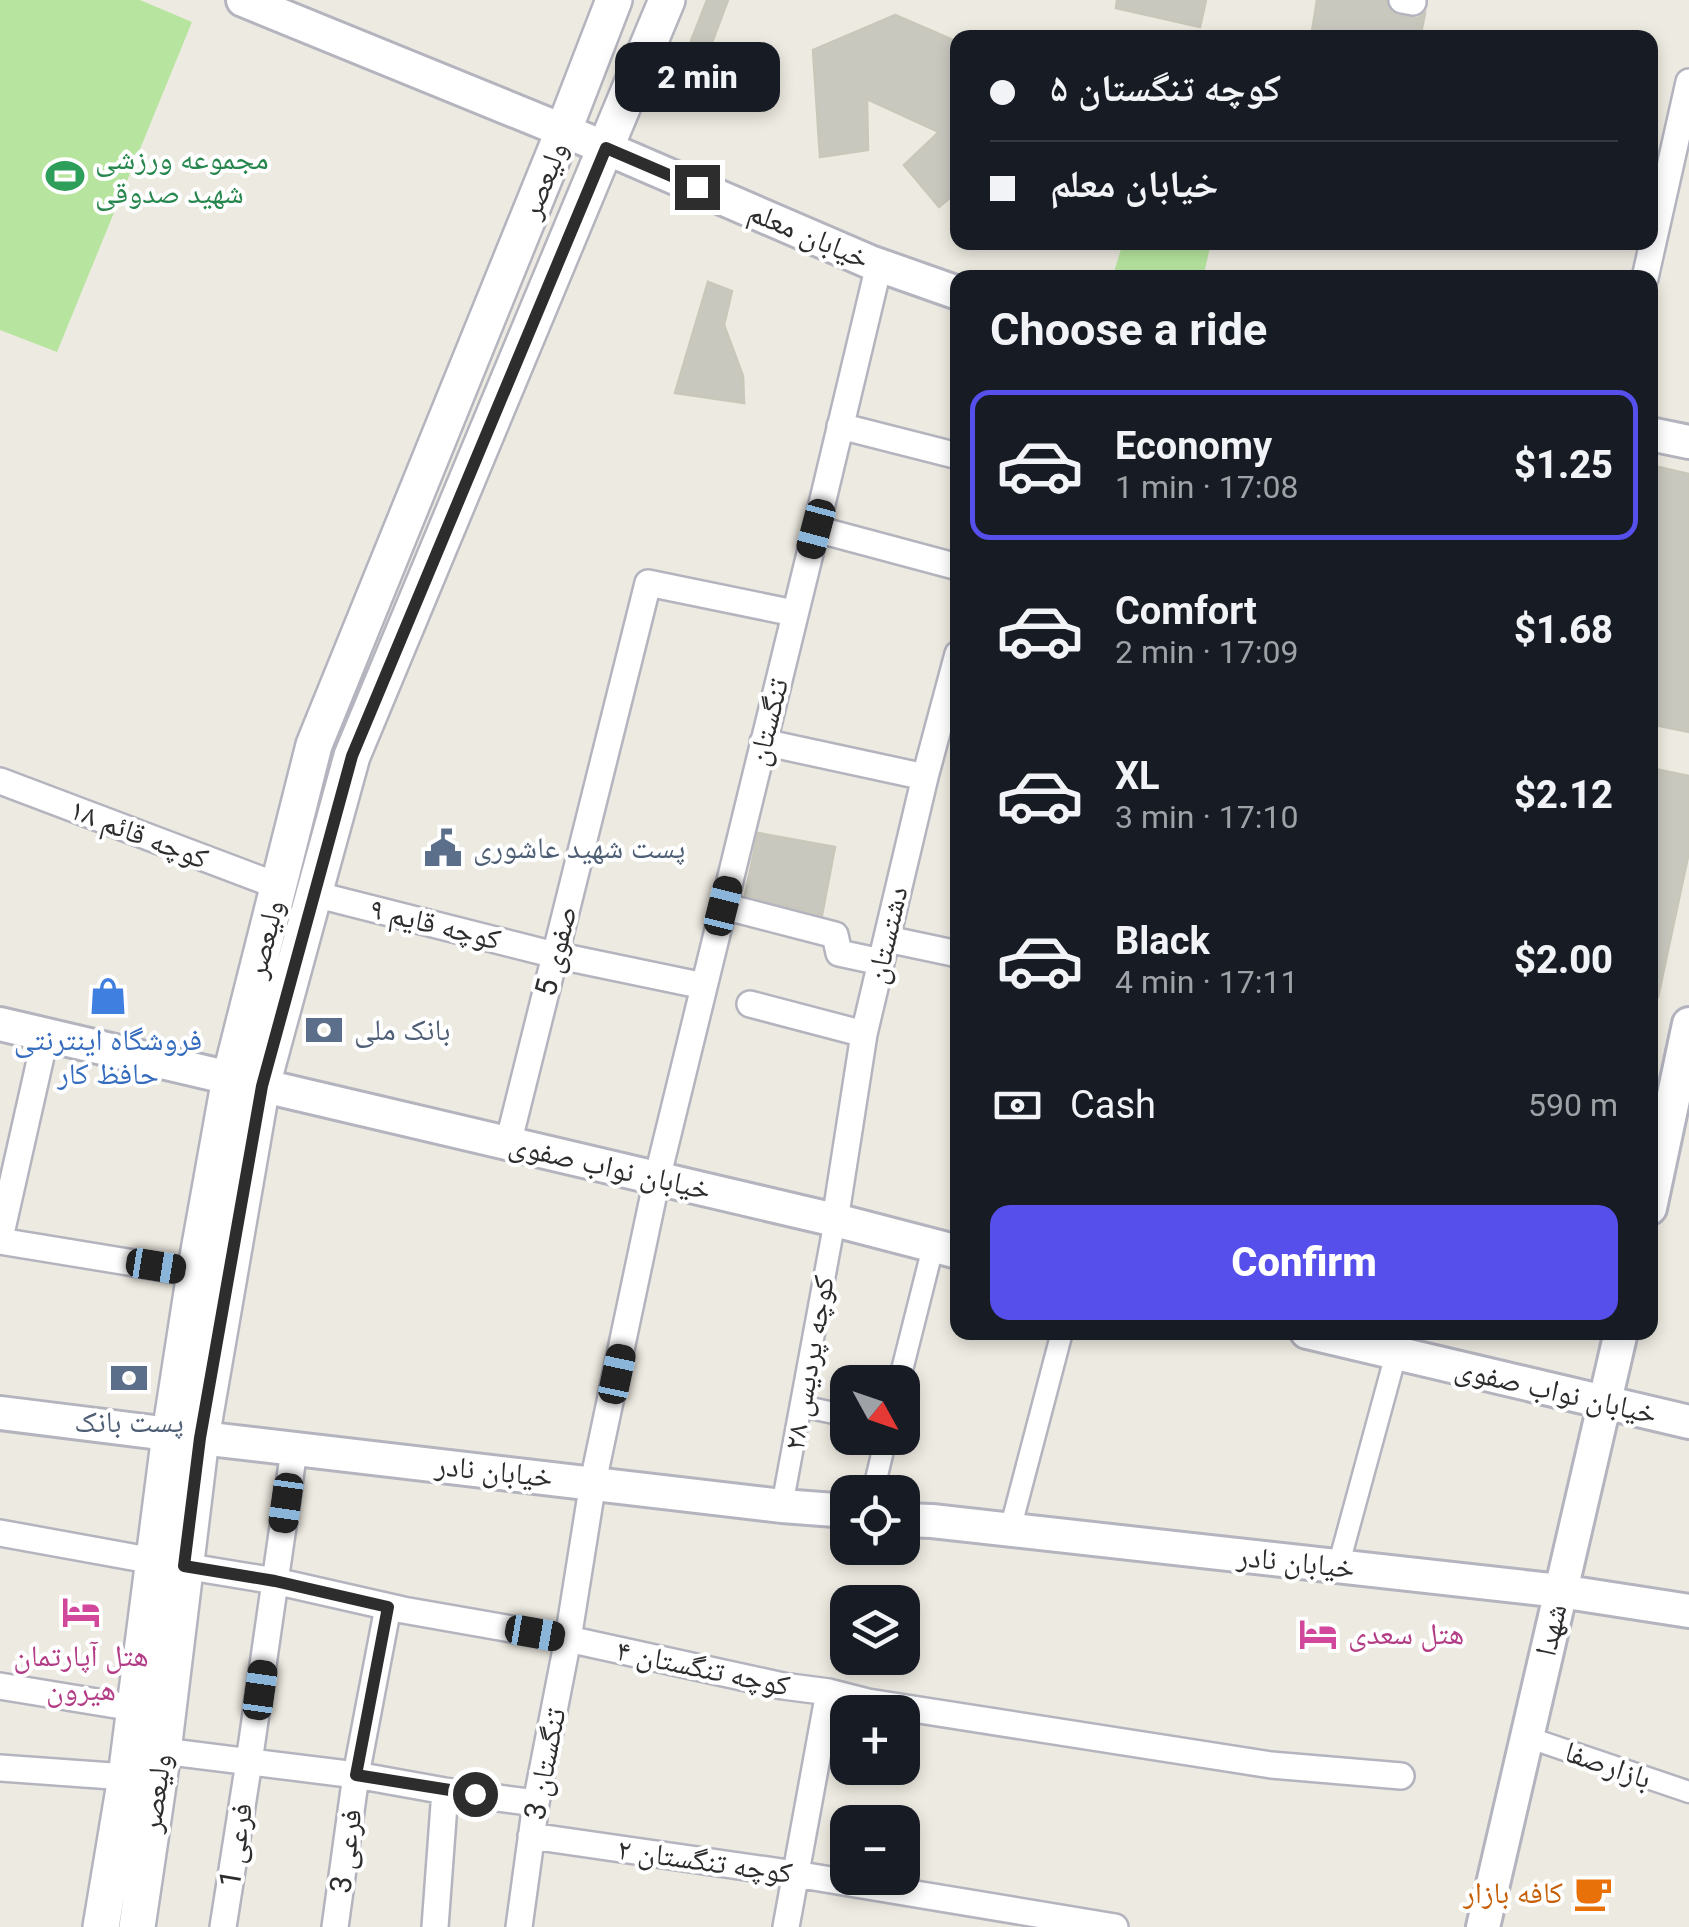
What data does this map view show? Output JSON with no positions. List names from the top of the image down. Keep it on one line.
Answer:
{"streets":{"main road":["ولیعصر"],"street":["خیابان معلم","تنگستان","کوچه قائم ۱۸","کوچه قایم ۹","دشتستان","صفوی 5","خیابان نواب صفوی","کوچه پردیس ۲۸","خیابان نادر","شهدا","کوچه تنگستان ۴","تنگستان 3","بازارصفا","فرعی 1","فرعی 3","کوچه تنگستان ۲"]},"crossings":[["ولیعصر","خیابان معلم"],["ولیعصر","کوچه قائم ۱۸"],["ولیعصر","کوچه قایم ۹"],["ولیعصر","خیابان نواب صفوی"],["ولیعصر","خیابان نادر"],["ولیعصر","کوچه تنگستان ۴"],["خیابان معلم","تنگستان"],["تنگستان","کوچه قایم ۹"],["تنگستان","صفوی 5"],["تنگستان","خیابان نواب صفوی"],["تنگستان","خیابان نادر"],["تنگستان","تنگستان 3"],["کوچه قایم ۹","صفوی 5"],["دشتستان","خیابان نواب صفوی"],["دشتستان","کوچه پردیس ۲۸"],["صفوی 5","خیابان نواب صفوی"],["خیابان نواب صفوی","کوچه پردیس ۲۸"],["خیابان نواب صفوی","شهدا"],["کوچه پردیس ۲۸","خیابان نادر"],["خیابان نادر","شهدا"],["خیابان نادر","تنگستان 3"],["شهدا","بازارصفا"],["کوچه تنگستان ۴","تنگستان 3"],["کوچه تنگستان ۴","فرعی 1"],["کوچه تنگستان ۴","فرعی 3"],["تنگستان 3","کوچه تنگستان ۲"]],"places":{"sports":["مجموعه ورزشی شهید صدوقی"],"public building":["پست شهید عاشوری"],"shop":["فروشگاه اینترنتی حافظ کار"],"bank":["بانک ملی","پست بانک"],"hotel":["هتل آپارتمان هیرون","هتل سعدی"],"cafe":["کافه بازار"]},"north":"bottom right","page":{"banner":["کوچه تنگستان ۵","خیابان معلم"],"bubble":"2 min","heading":"Choose a ride","list":[{"name":"Economy","note":"1 min · 17:08","value":"$1.25"},{"name":"Comfort","note":"2 min · 17:09","value":"$1.68"},{"name":"XL","note":"3 min · 17:10","value":"$2.12"},{"name":"Black","note":"4 min · 17:11","value":"$2.00"}],"pay":["Cash","590 m"],"buttons":"Confirm","map_buttons":["+","−"]}}
